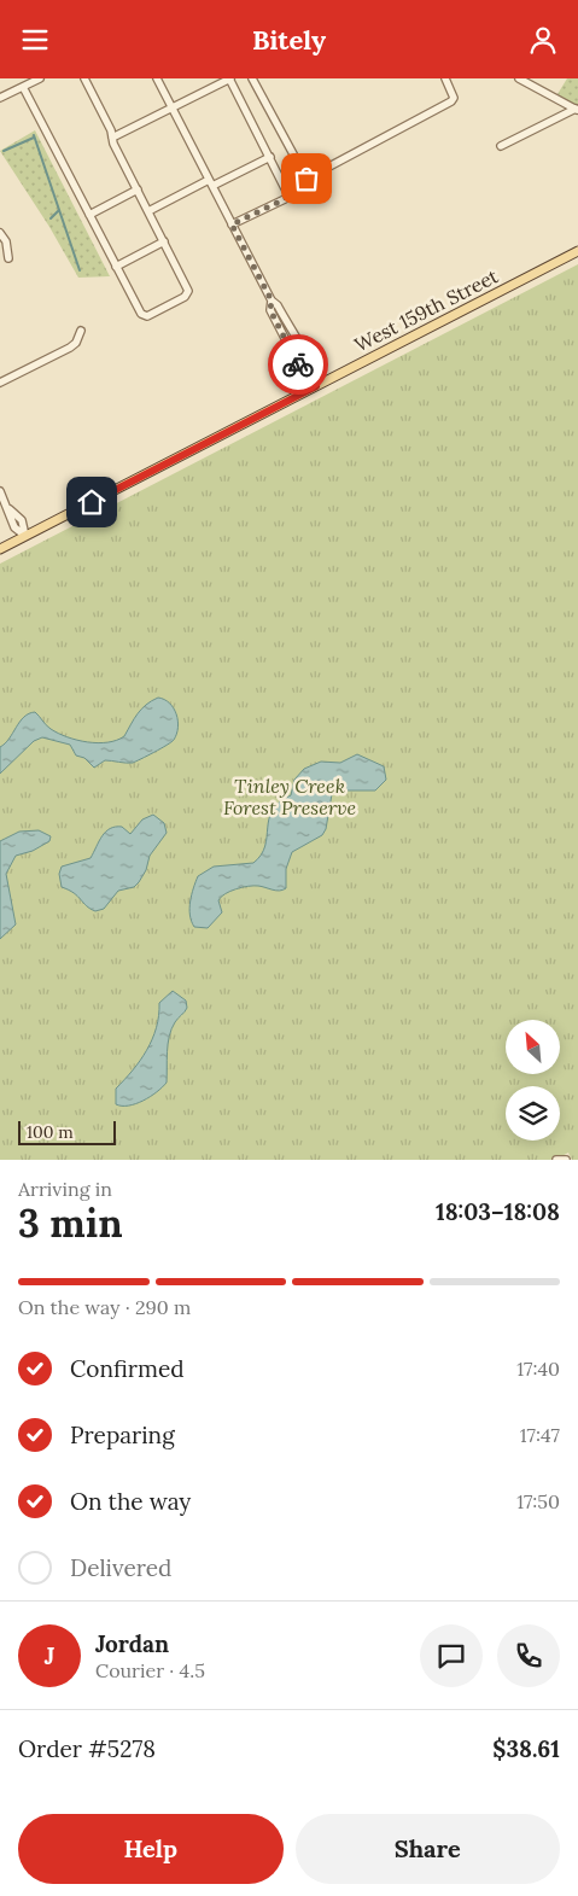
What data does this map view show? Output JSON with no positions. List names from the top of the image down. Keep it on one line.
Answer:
{"streets":{"main road":["West 159th Street"]},"parks":["Tinley Creek Forest Preserve"],"scale_bar":"100 m","north":"top left","page":{"header":"Bitely","scale":"100 m","heading":["3 min","Arriving in","18:03–18:08"],"panel":["Jordan","Courier · 4.5","Order #5278","$38.61"],"bar":"On the way · 290 m","list":[["Confirmed","17:40"],["Preparing","17:47"],["On the way","17:50"],"Delivered"],"round":"J","buttons":["Help","Share"]}}
